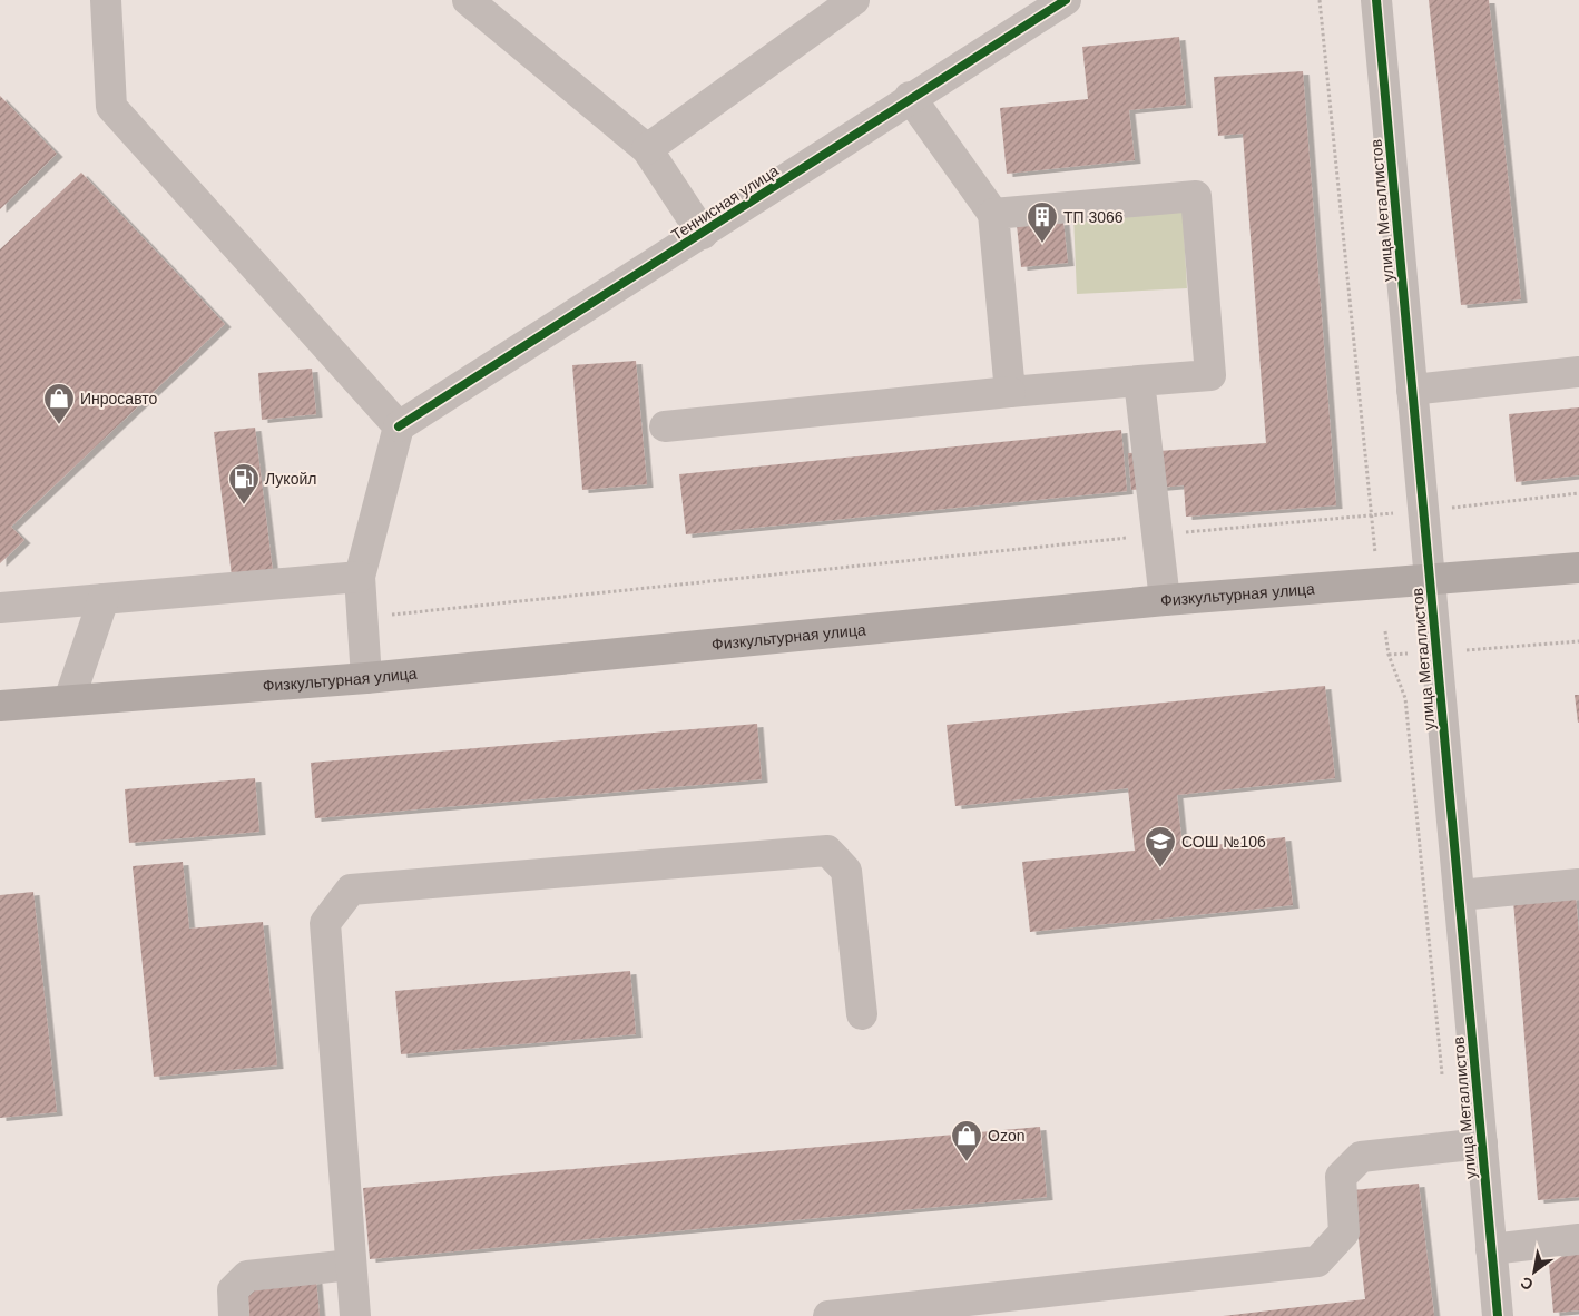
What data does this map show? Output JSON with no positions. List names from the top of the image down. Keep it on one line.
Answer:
{"streets":{"main road":["Физкультурная улица"],"street":["Теннисная улица","улица Металлистов"]},"crossings":[["улица Металлистов","Физкультурная улица"]],"places":{"building":["ТП 3066"],"shop":["Инросавто","Ozon"],"fuel station":["Лукойл"],"school or university":["СОШ №106"]},"north":"bottom left"}
